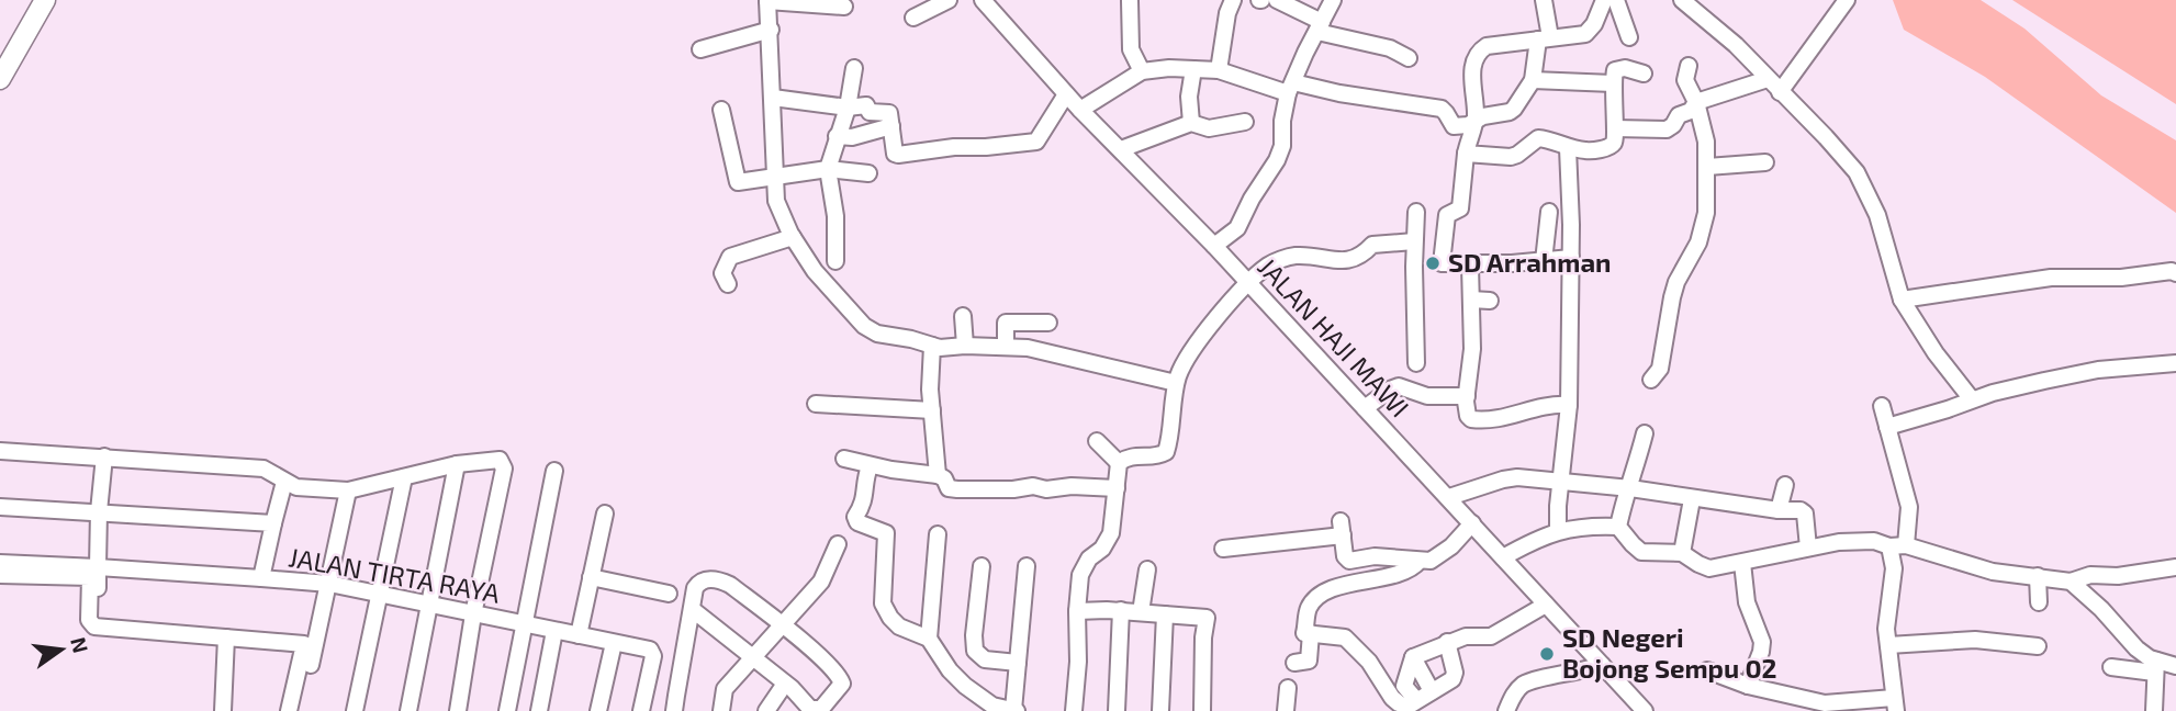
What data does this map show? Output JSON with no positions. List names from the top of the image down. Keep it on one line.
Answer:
{"streets":{"street":["JALAN HAJI MAWI","JALAN TIRTA RAYA"]},"places":["SD Arrahman","SD Negeri Bojong Sempu 02"],"north":"right"}
